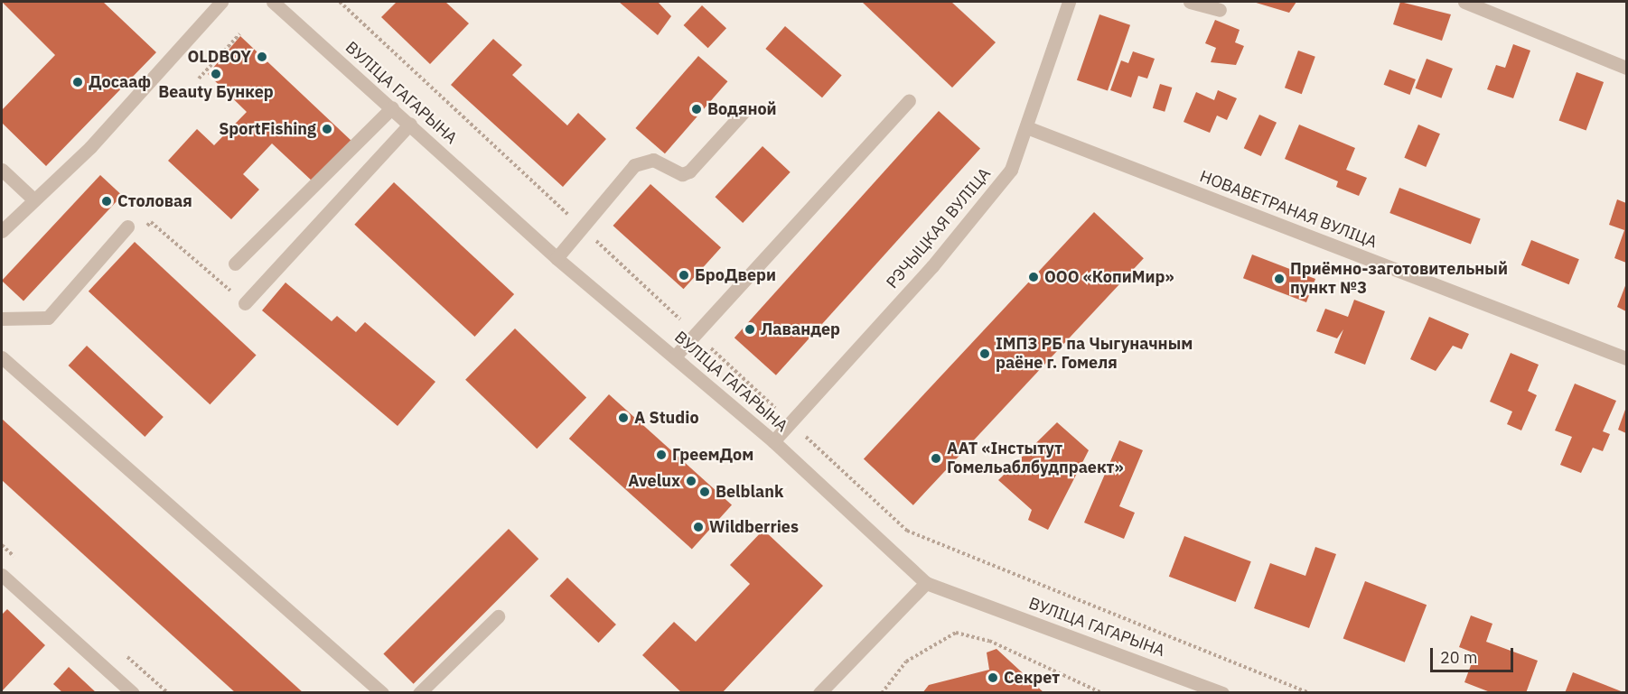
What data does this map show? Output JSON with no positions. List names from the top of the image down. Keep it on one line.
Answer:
{"streets":{"street":["ВУЛІЦА ГАГАРЫНА","НОВАВЕТРАНАЯ ВУЛІЦА","РЭЧЫЦКАЯ ВУЛІЦА"]},"crossings":[["ВУЛІЦА ГАГАРЫНА","РЭЧЫЦКАЯ ВУЛІЦА"],["НОВАВЕТРАНАЯ ВУЛІЦА","РЭЧЫЦКАЯ ВУЛІЦА"]],"places":["OLDBOY","Beauty Бункер","Досааф","Водяной","SportFishing","Столовая","БроДвери","ООО «КопиМир»","Приёмно-заготовительный пункт №3","Лавандер","ІМПЗ РБ па Чыгуначным раёне г. Гомеля","A Studio","ГреемДом","ААТ «Інстытут Гомельаблбудпраект»","Avelux","Belblank","Wildberries","Секрет"],"scale_bar":"20 m"}
